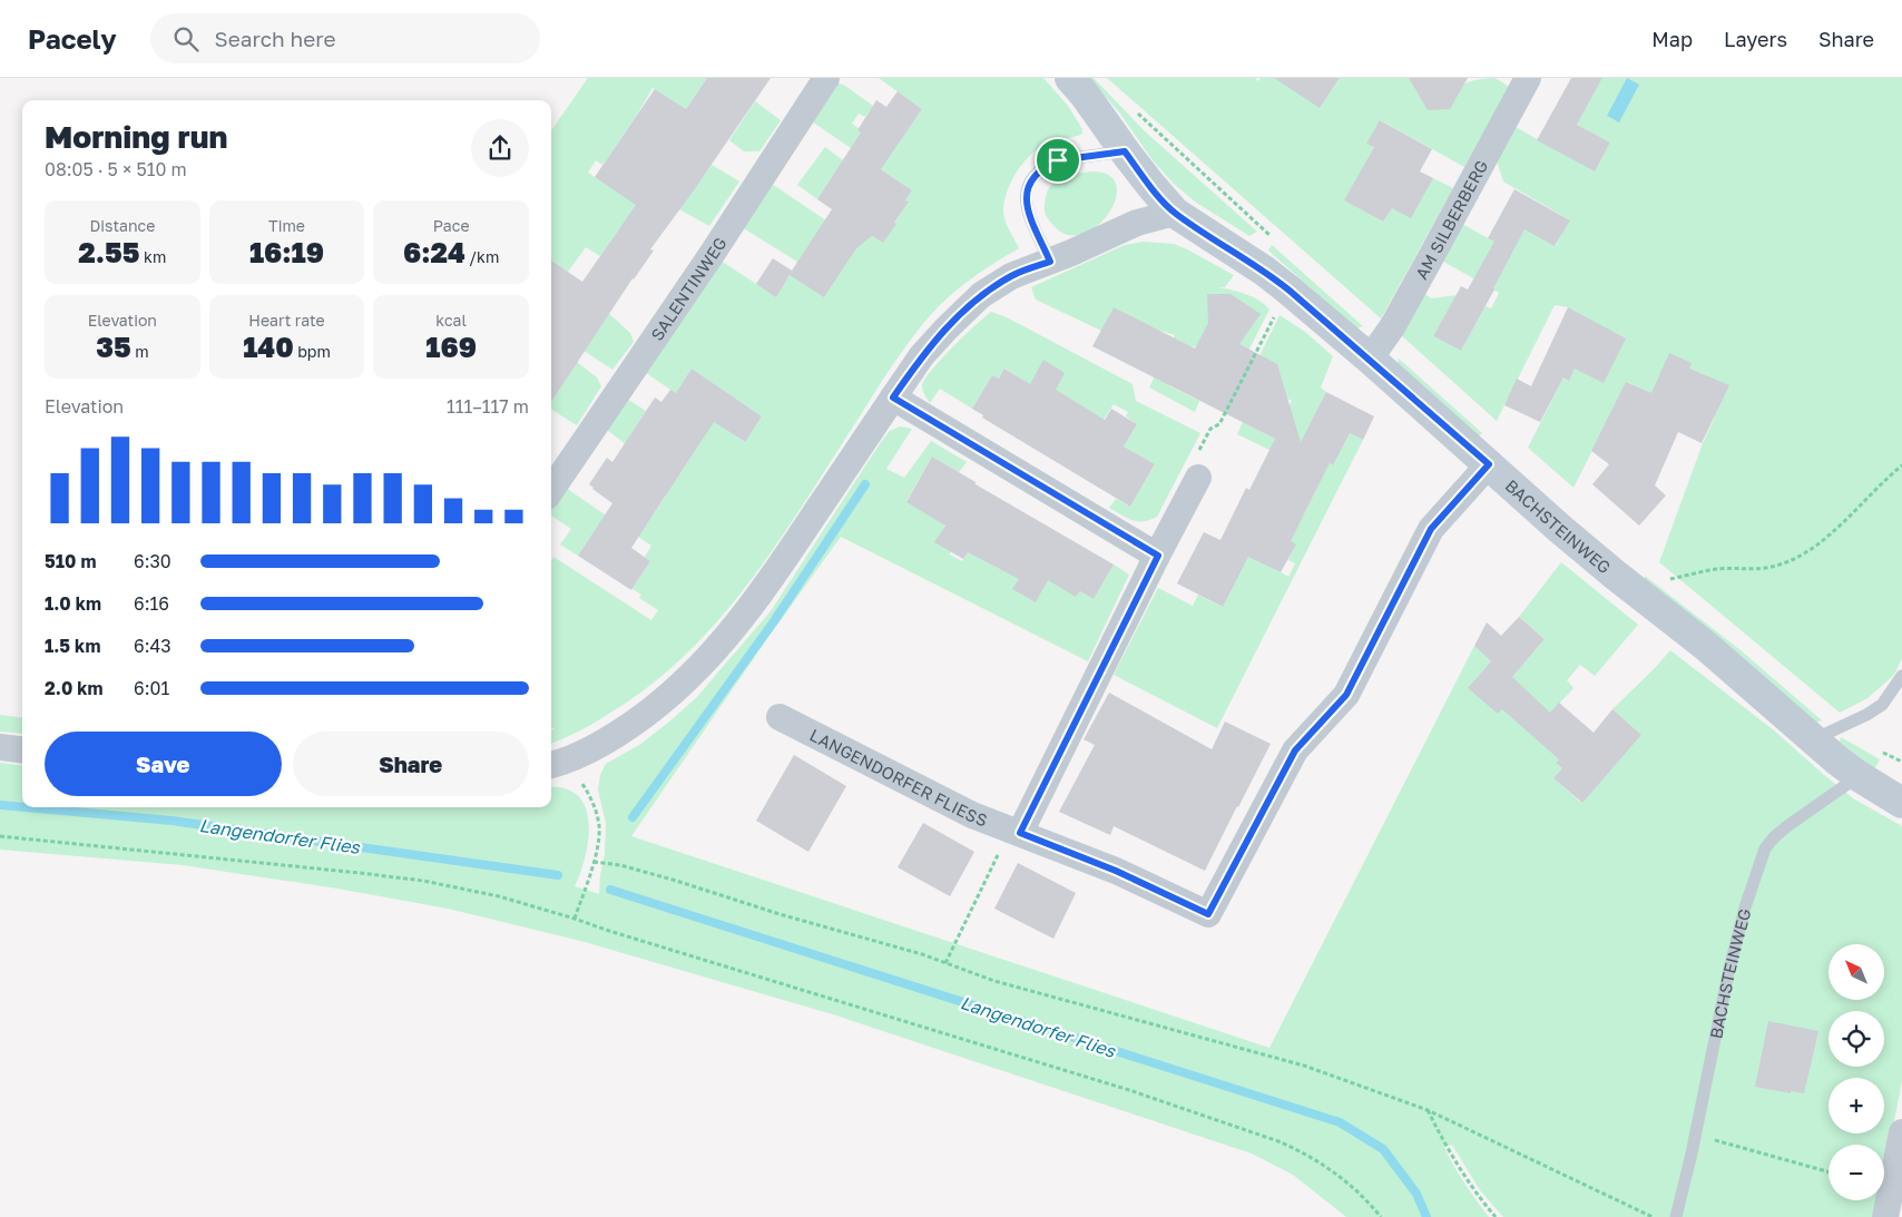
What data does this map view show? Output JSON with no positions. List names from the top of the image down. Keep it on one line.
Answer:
{"streets":{"street":["AM SILBERBERG","SALENTINWEG","BACHSTEINWEG","LANGENDORFER FLIESS"]},"crossings":[["AM SILBERBERG","BACHSTEINWEG"],["BACHSTEINWEG","LANGENDORFER FLIESS"]],"water":["Langendorfer Flies"],"north":"top left","page":{"header":"Pacely","search":"Search here","nav":["Map","Layers","Share"],"heading":["Morning run","08:05 · 5 × 510 m"],"stats":[["Distance","2.55 km"],["Time","16:19"],["Pace","6:24 /km"],["Elevation","35 m"],["Heart rate","140 bpm"],["kcal","169"]],"chart":["Elevation","111–117 m"],"list":[{"name":"510 m","note":"6:30"},{"name":"1.0 km","note":"6:16"},{"name":"1.5 km","note":"6:43"},{"name":"2.0 km","note":"6:01"}],"buttons":["Save","Share"],"map_buttons":["+","−"]}}
